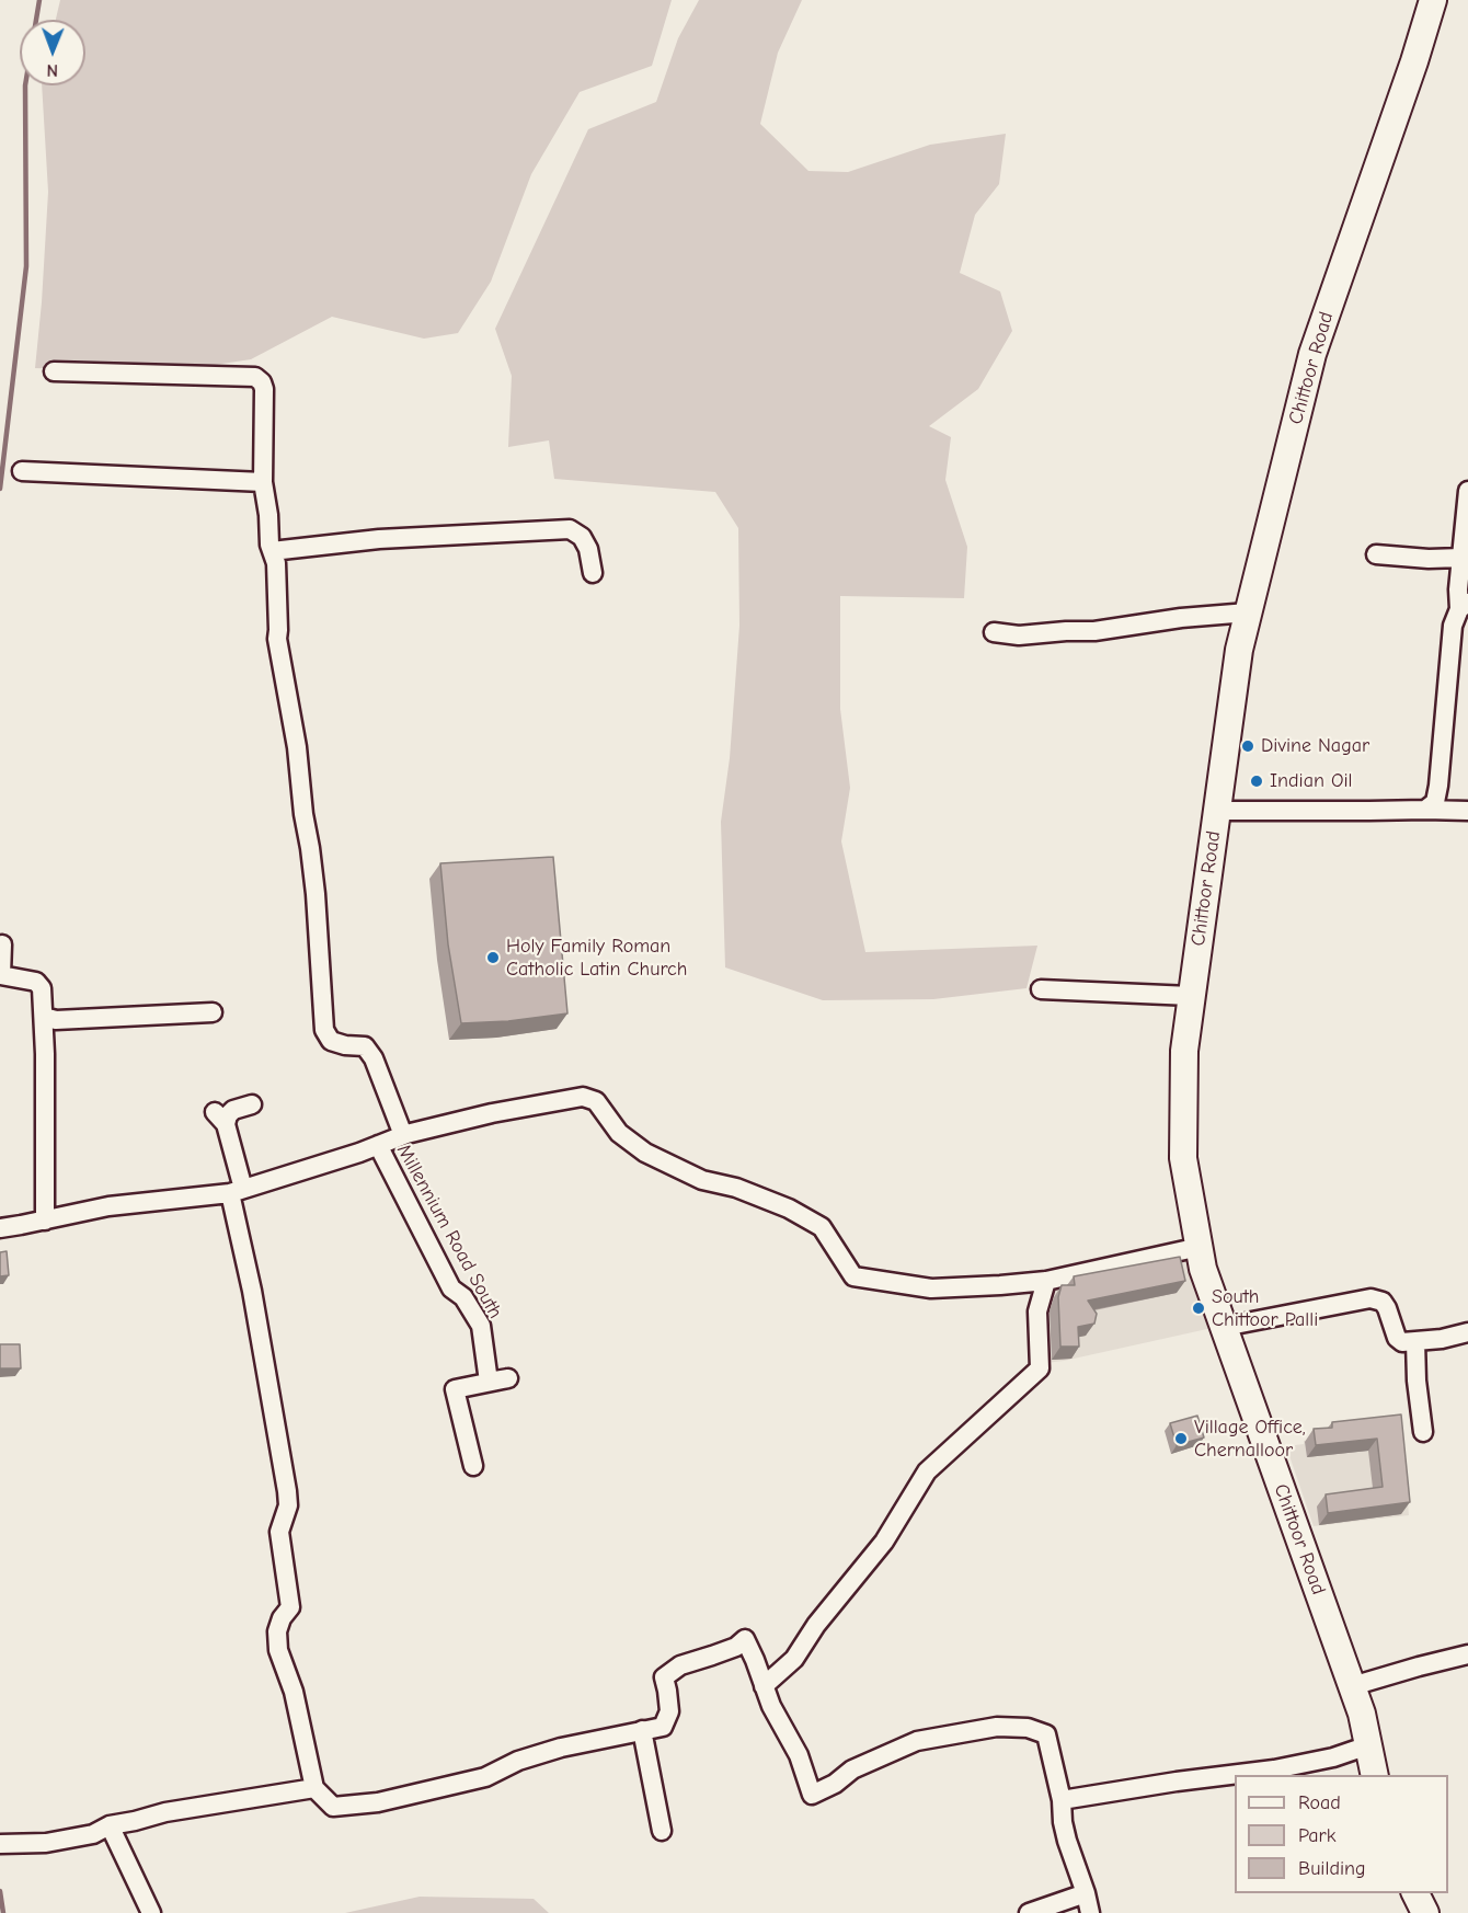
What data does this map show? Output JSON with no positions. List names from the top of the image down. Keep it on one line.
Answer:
{"streets":{"main road":["Chittoor Road"],"street":["Millennium Road South"]},"places":["Divine Nagar","Indian Oil","Holy Family Roman Catholic Latin Church","South Chittoor Palli","Village Office, Chernalloor"],"legend":["Road","Park","Building"],"north":"bottom"}
